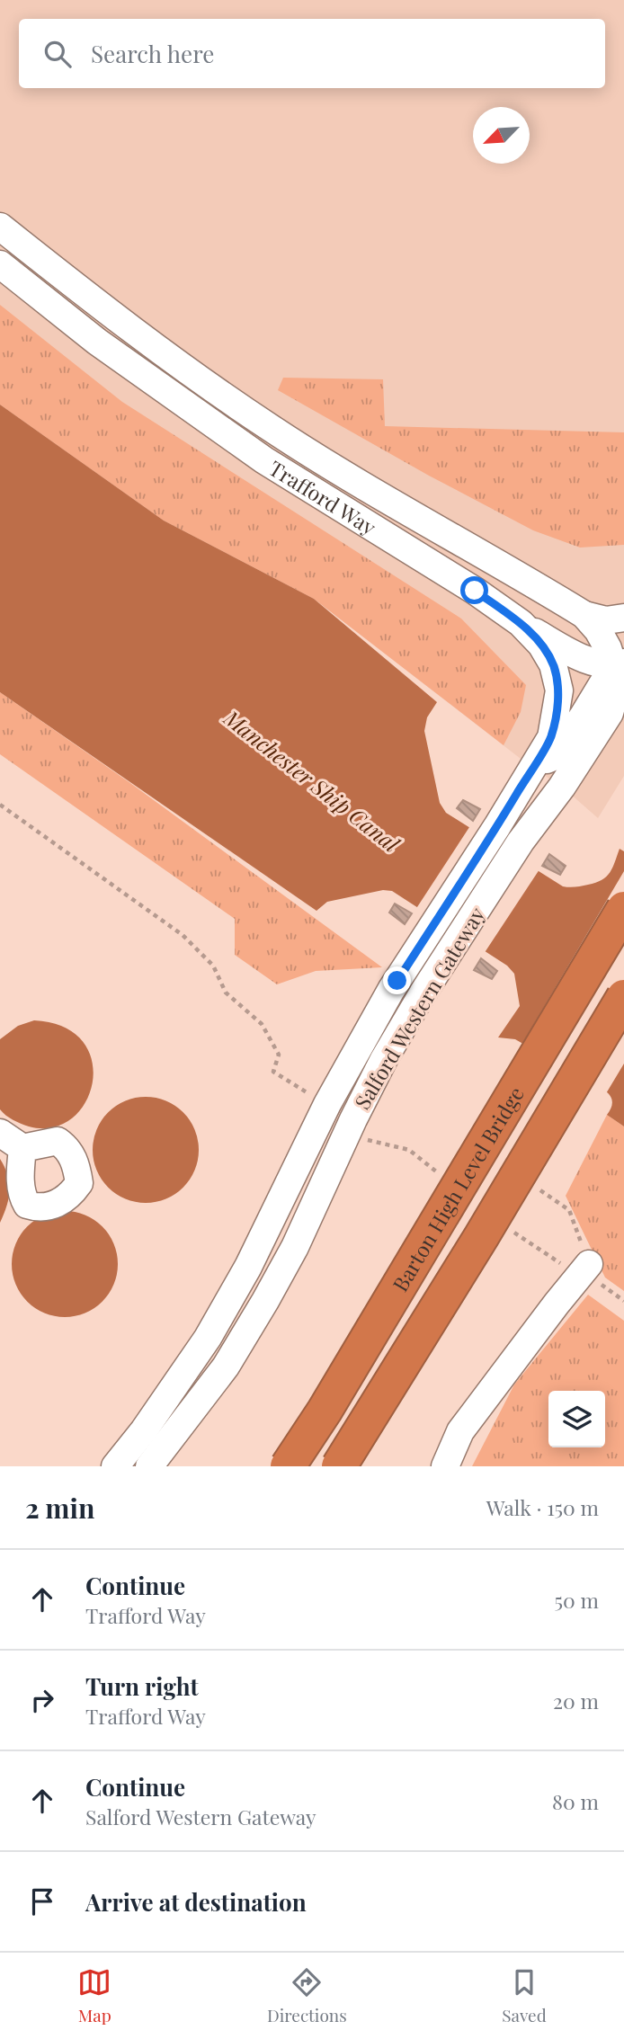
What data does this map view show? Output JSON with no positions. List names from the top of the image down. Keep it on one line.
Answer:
{"streets":{"highway":["Barton High Level Bridge"],"street":["Trafford Way","Salford Western Gateway"]},"crossings":[["Trafford Way","Salford Western Gateway"]],"water":["Manchester Ship Canal"],"north":"bottom left","page":{"search":"Search here","heading":["2 min","Walk · 150 m"],"list":[["Continue","Trafford Way","50 m"],["Turn right","Trafford Way","20 m"],["Continue","Salford Western Gateway","80 m"],"Arrive at destination"],"nav":["Map","Directions","Saved"]}}
